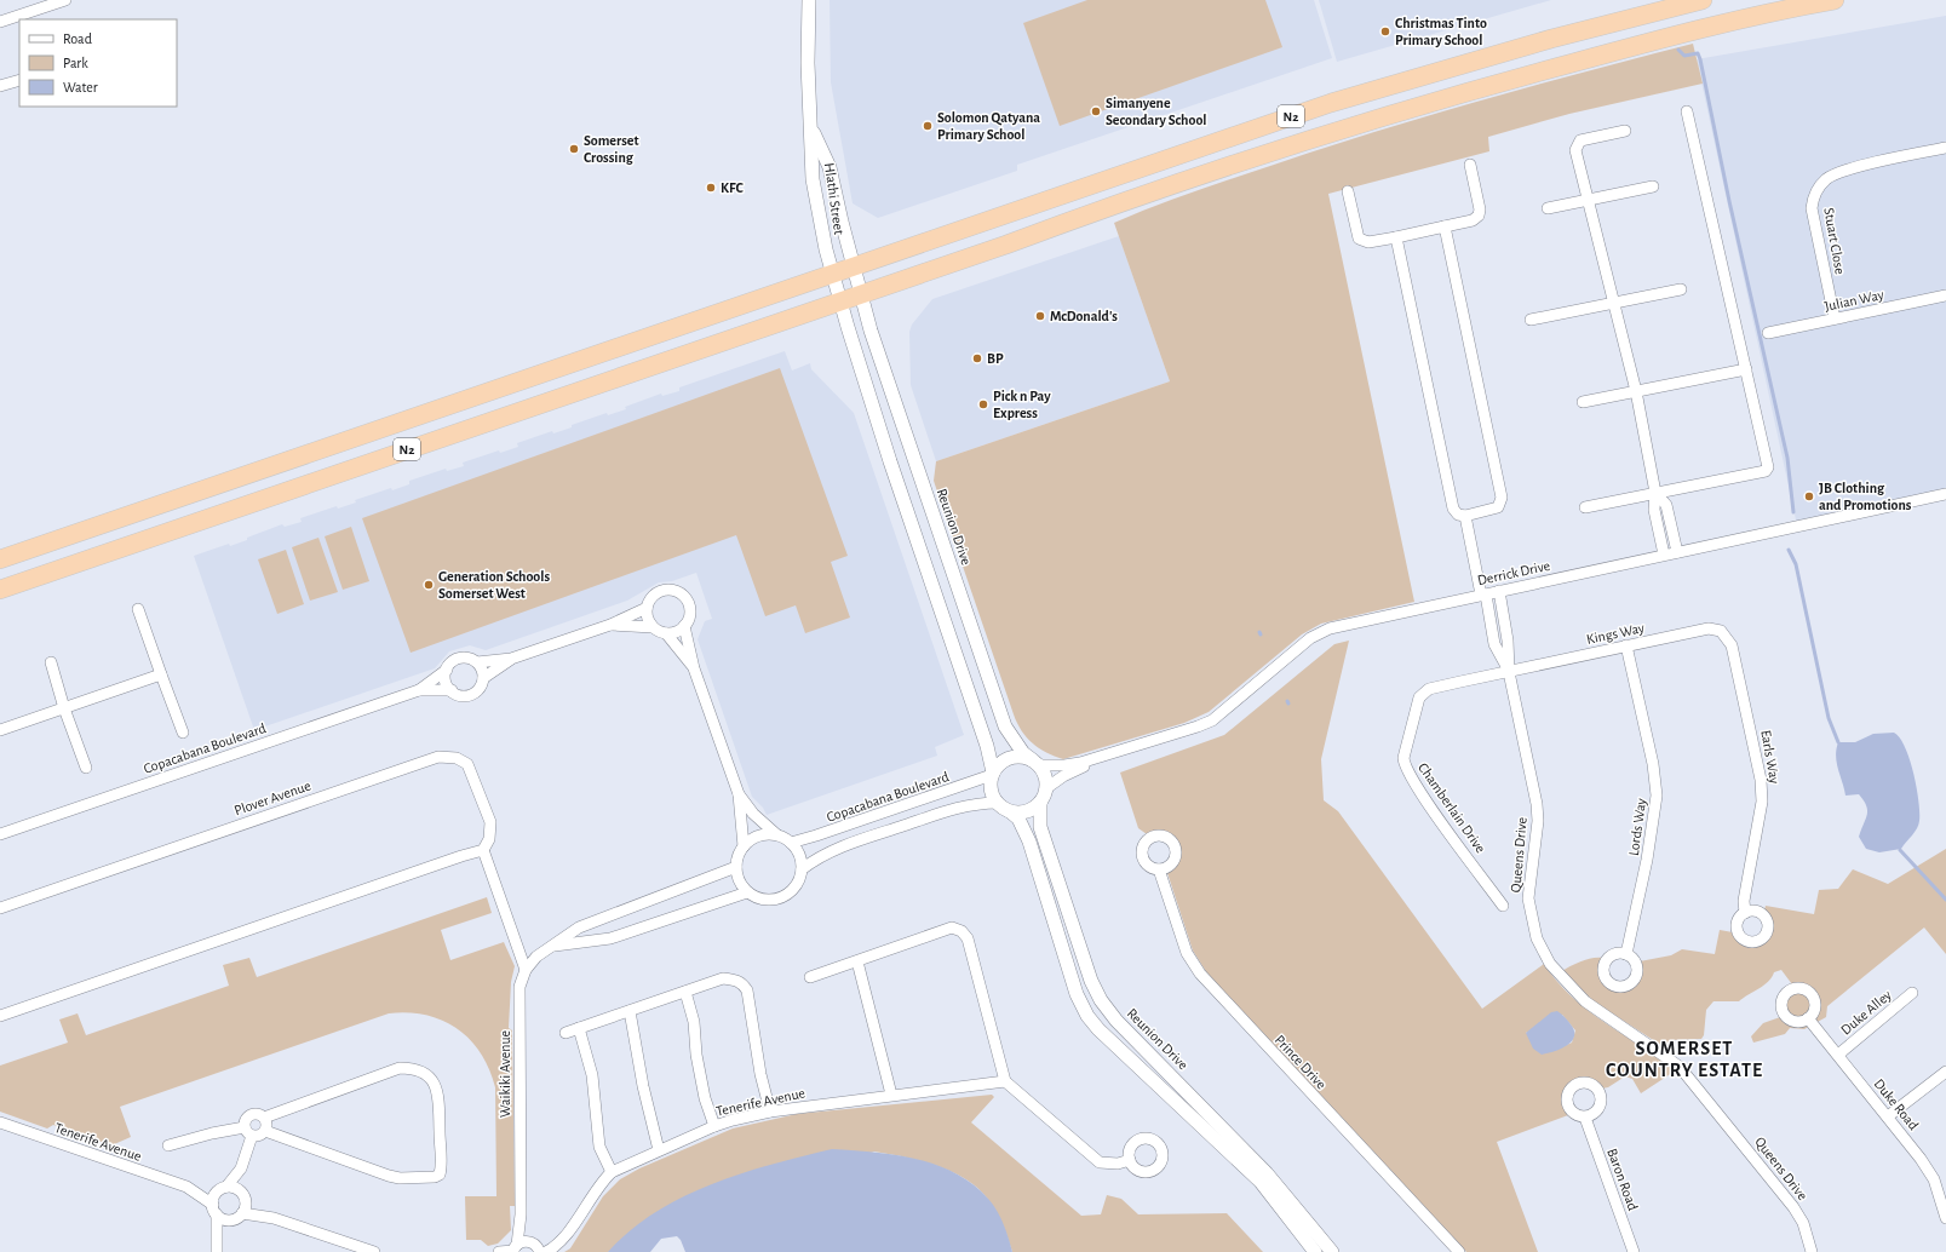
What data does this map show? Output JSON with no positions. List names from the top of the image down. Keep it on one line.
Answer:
{"streets":{"highway":["N2"],"street":["Hlathi Street","Stuart Close","Julian Way","Reunion Drive","Derrick Drive","Kings Way","Copacabana Boulevard","Earls Way","Plover Avenue","Chamberlain Drive","Lords Way","Queens Drive","Duke Alley","Prince Drive","Waikiki Avenue","Tenerife Avenue","Duke Road","Baron Road"]},"crossings":[["N2","Hlathi Street"],["N2","Reunion Drive"],["Hlathi Street","Reunion Drive"],["Stuart Close","Julian Way"],["Reunion Drive","Derrick Drive"],["Reunion Drive","Copacabana Boulevard"],["Derrick Drive","Copacabana Boulevard"],["Derrick Drive","Queens Drive"],["Kings Way","Earls Way"],["Kings Way","Chamberlain Drive"],["Kings Way","Lords Way"],["Kings Way","Queens Drive"],["Copacabana Boulevard","Waikiki Avenue"],["Chamberlain Drive","Queens Drive"],["Duke Alley","Duke Road"],["Waikiki Avenue","Tenerife Avenue"]],"districts":["SOMERSET COUNTRY ESTATE"],"places":["Christmas Tinto Primary School","Simanyene Secondary School","Solomon Qatyana Primary School","Somerset Crossing","KFC","McDonald's","BP","Pick n Pay Express","JB Clothing and Promotions","Generation Schools Somerset West"],"legend":["Road","Park","Water"]}
